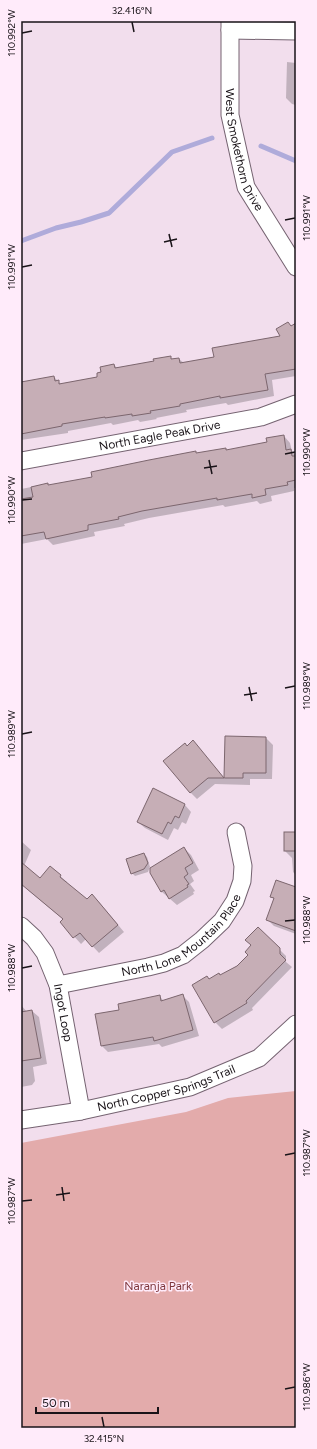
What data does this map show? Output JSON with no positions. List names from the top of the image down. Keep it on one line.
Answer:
{"streets":{"street":["West Smokethorn Drive","North Eagle Peak Drive","North Lone Mountain Place","Ingot Loop","North Copper Springs Trail"]},"crossings":[["North Lone Mountain Place","Ingot Loop"],["Ingot Loop","North Copper Springs Trail"]],"parks":["Naranja Park"],"scale_bar":"50 m","coordinates":["32.416°N","110.992°W","110.991°W","110.990°W","110.989°W","110.988°W","110.987°W","110.986°W","32.415°N"]}
